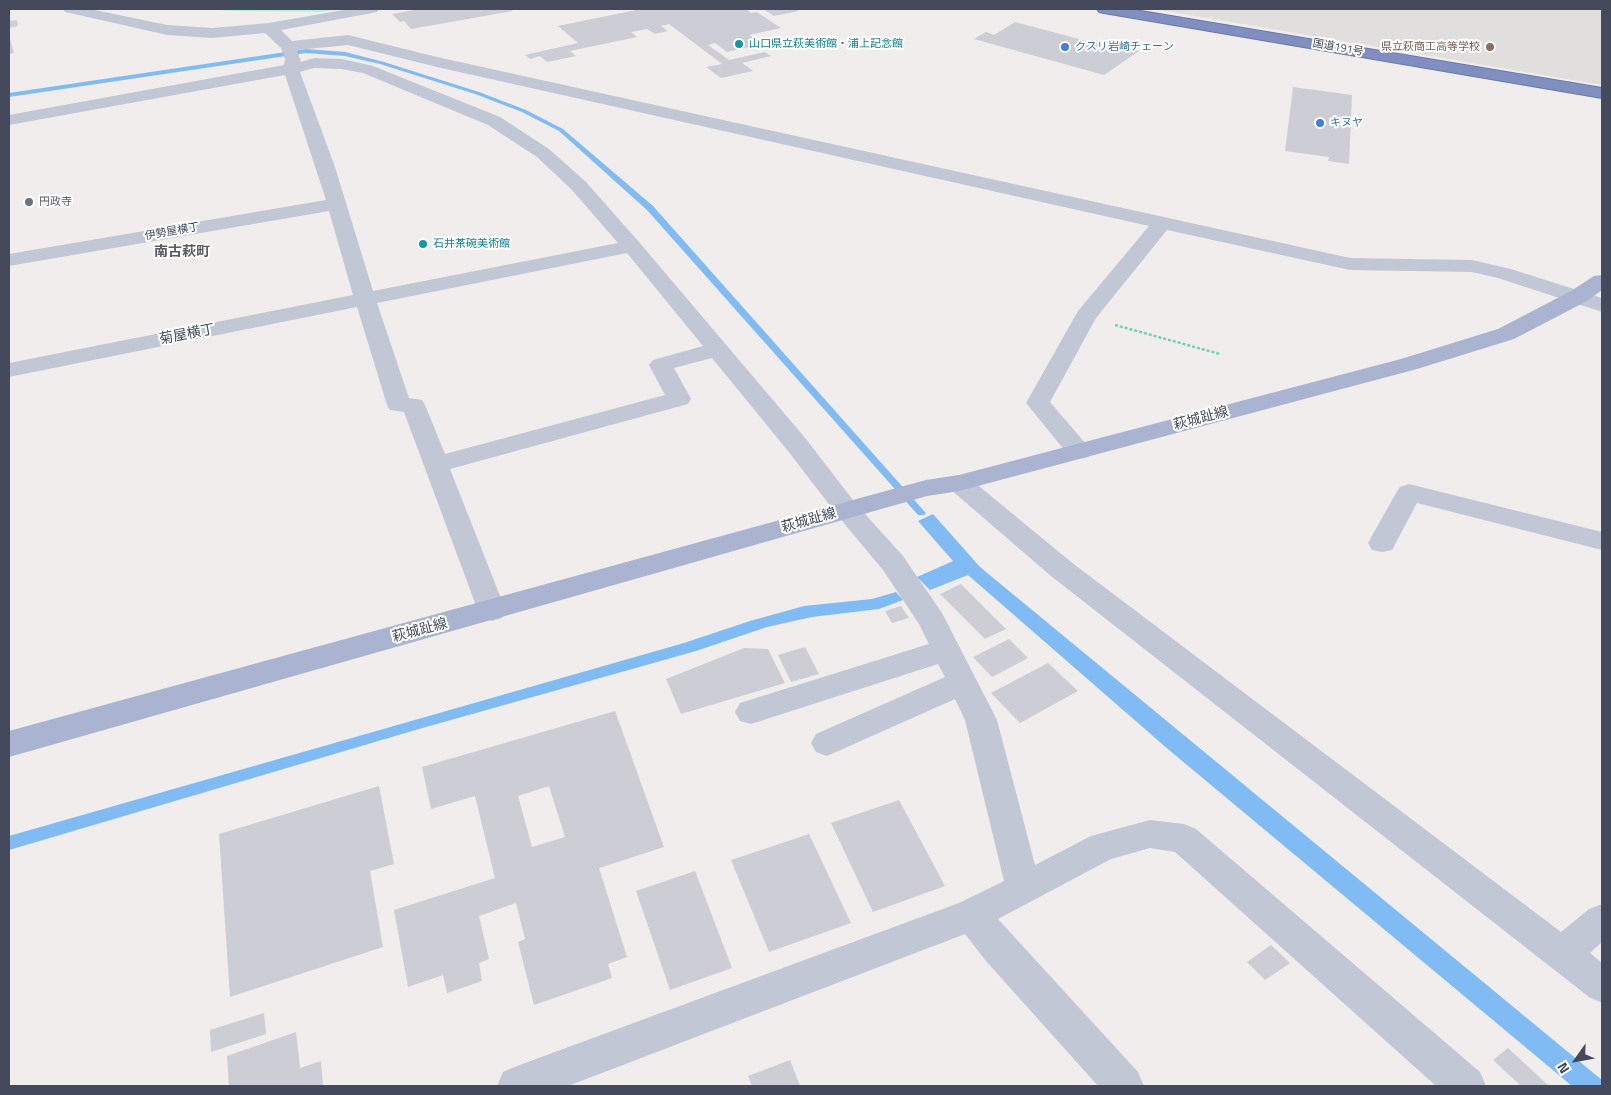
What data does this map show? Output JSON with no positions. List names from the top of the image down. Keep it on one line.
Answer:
{"streets":{"highway":["国道191号"],"main road":["萩城趾線"],"street":["伊勢屋横丁","菊屋横丁"]},"districts":["南古萩町"],"places":["山口県立萩美術館・浦上記念館","クスリ岩崎チェーン","県立萩商工高等学校","キヌヤ","円政寺","石井茶碗美術館"],"north":"bottom left"}
